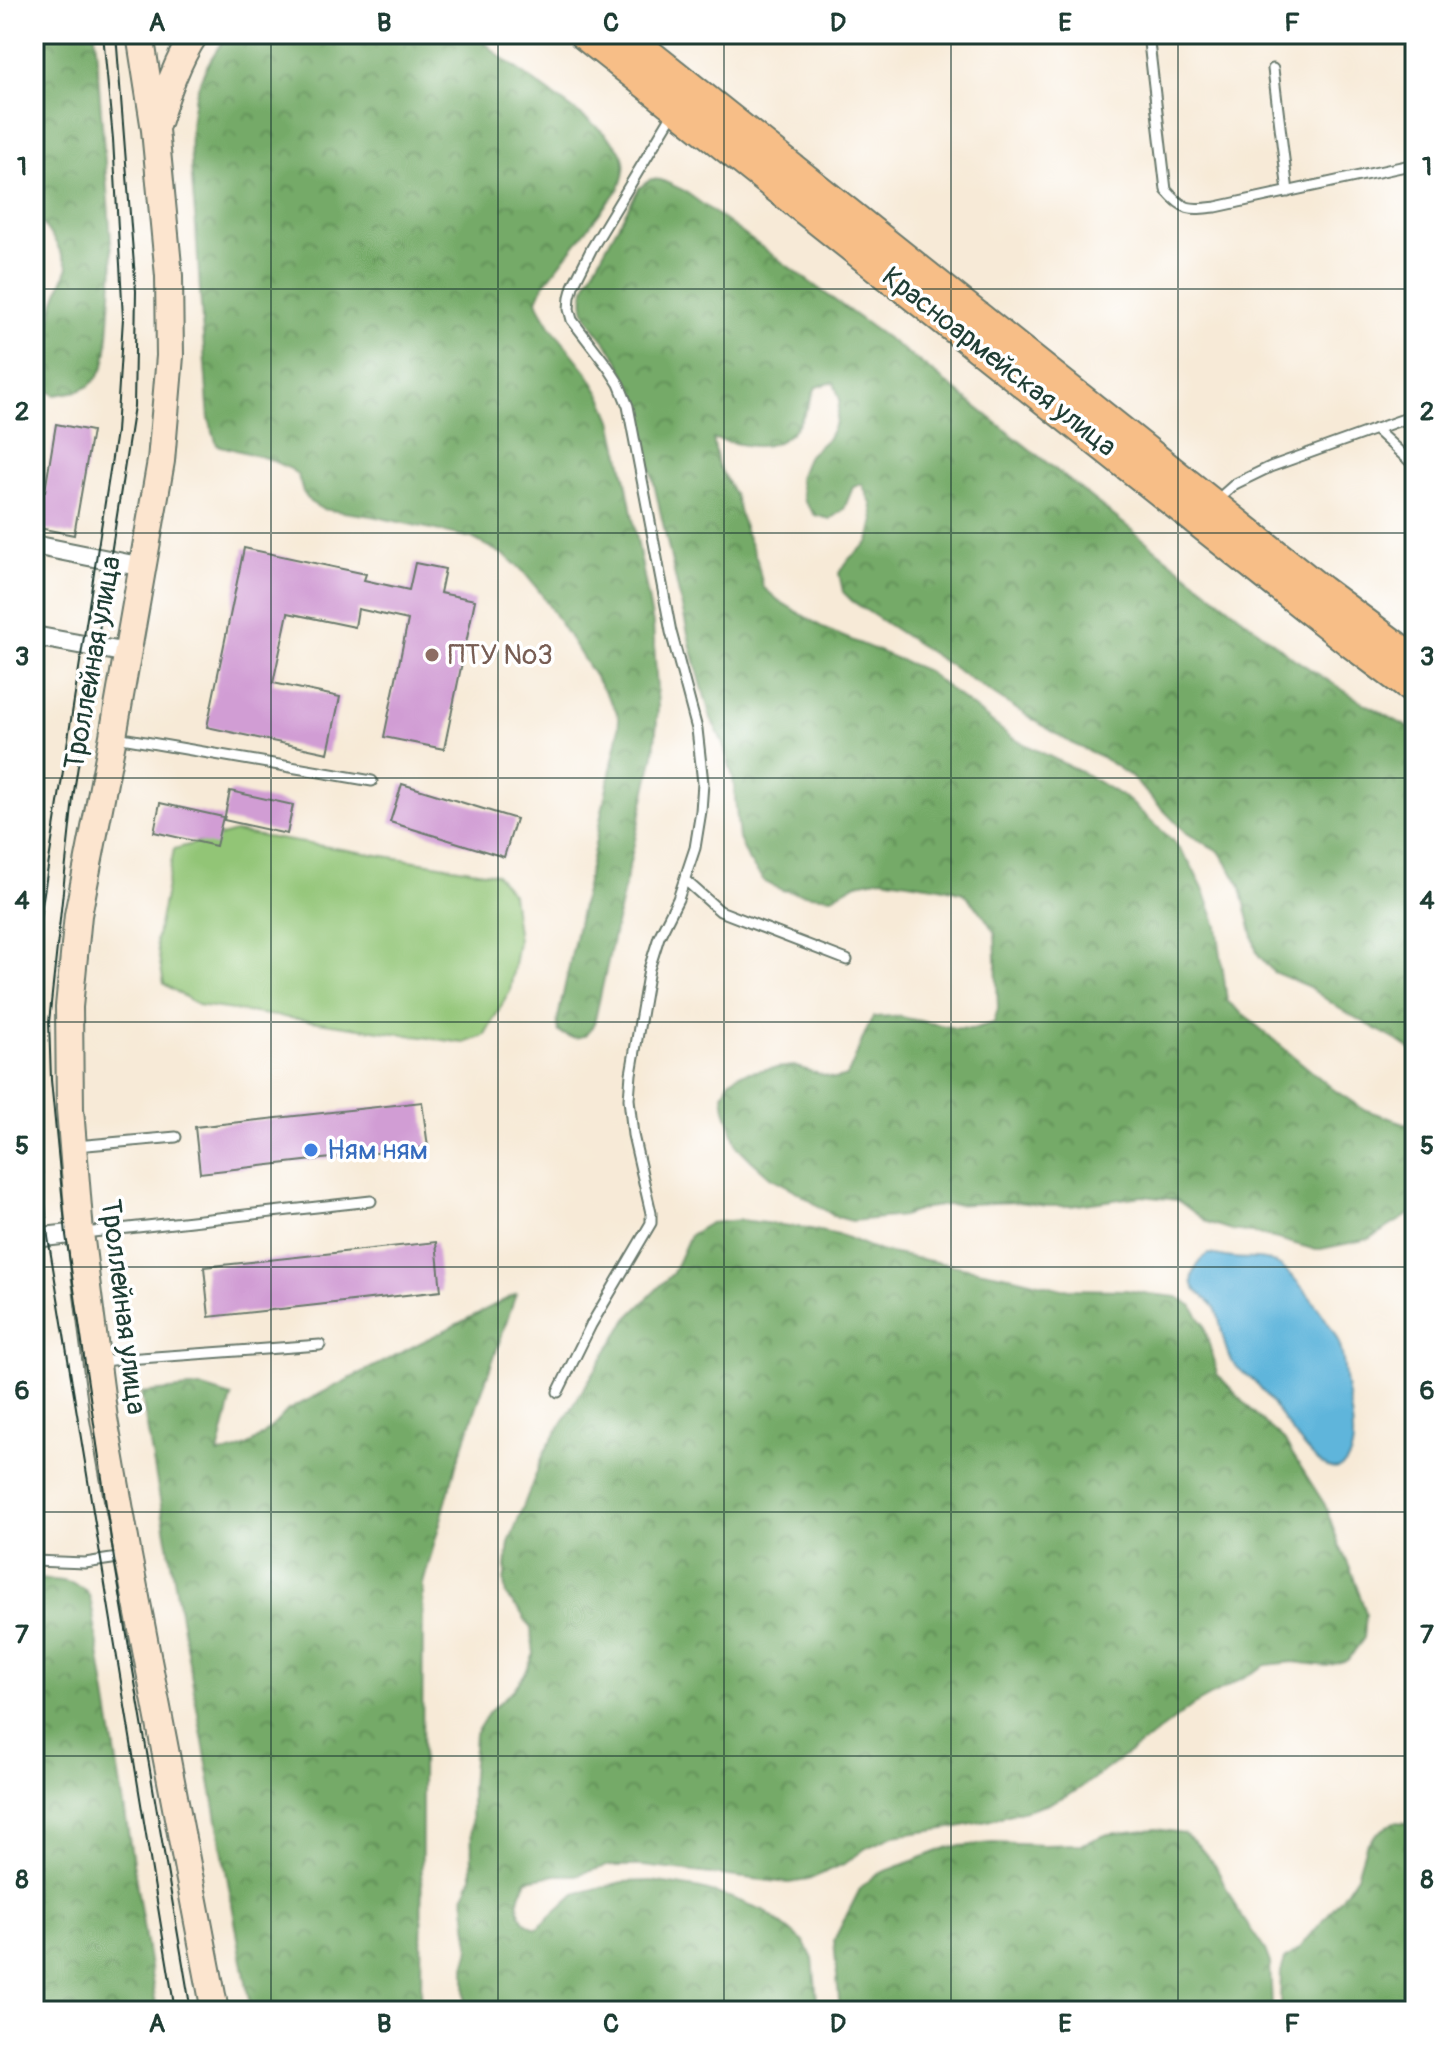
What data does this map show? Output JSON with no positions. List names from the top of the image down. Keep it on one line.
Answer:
{"streets":{"main road":["Красноармейская улица"],"street":["Троллейная улица"]},"places":["ПТУ №3","Ням ням"],"grid":{"columns":["A","B","C","D","E","F"],"rows":["1","2","3","4","5","6","7","8"]}}
